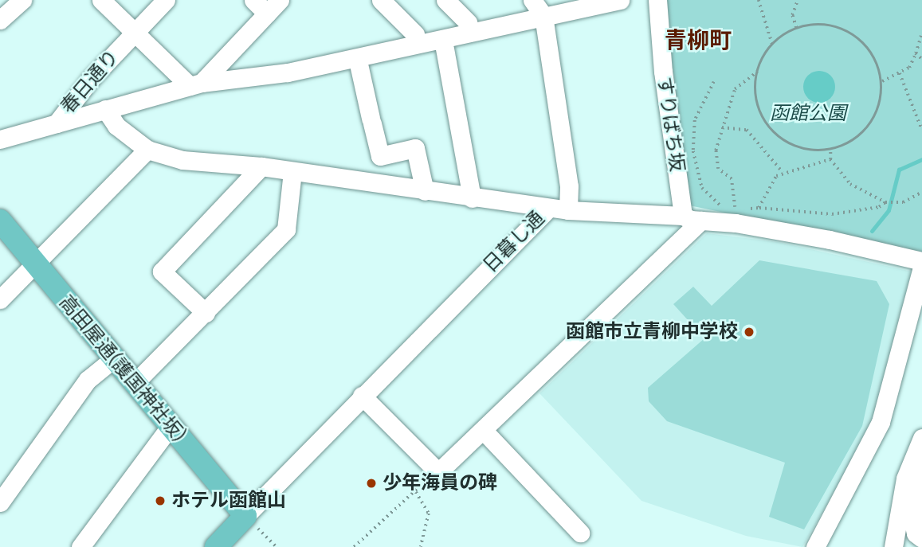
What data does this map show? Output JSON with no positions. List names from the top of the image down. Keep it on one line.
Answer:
{"streets":{"main road":["日暮し通","高田屋通(護国神社坂)"],"street":["春日通り","すりばち坂"]},"crossings":[["すりばち坂","日暮し通"],["日暮し通","高田屋通(護国神社坂)"]],"districts":["青柳町"],"parks":["函館公園"],"places":["函館市立青柳中学校","少年海員の碑","ホテル函館山"]}
